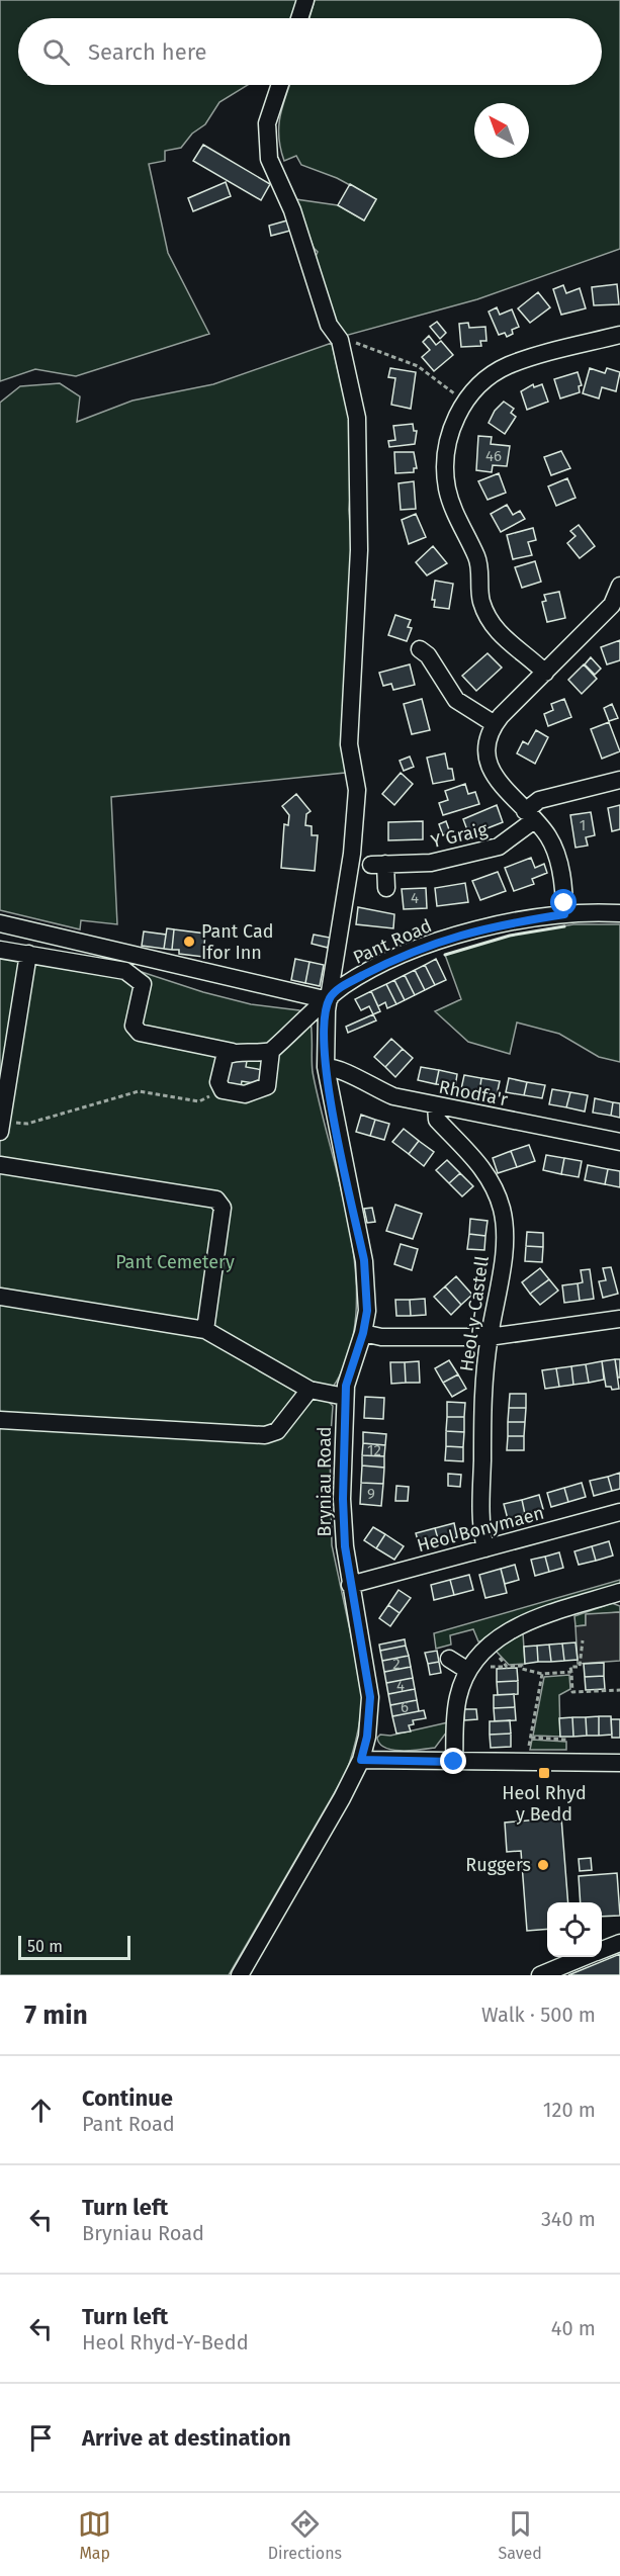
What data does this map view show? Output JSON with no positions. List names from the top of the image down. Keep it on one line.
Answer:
{"streets":{"street":["Y Graig","Pant Road","Rhodfa'r","Heol-y-Castell","Bryniau Road","Heol Bonymaen"]},"crossings":[["Pant Road","Bryniau Road"],["Rhodfa'r","Heol-y-Castell"],["Rhodfa'r","Bryniau Road"],["Heol-y-Castell","Heol Bonymaen"],["Bryniau Road","Heol Bonymaen"]],"parks":["Pant Cemetery"],"places":{"other":["Pant Cad Ifor Inn","Ruggers"],"transit":["Heol Rhyd y Bedd"]},"house_numbers":["46","1","4","12","9","2","4","6"],"scale_bar":"50 m","north":"top left","page":{"search":"Search here","scale":"50 m","heading":["7 min","Walk · 500 m"],"list":[["Continue","Pant Road","120 m"],["Turn left","Bryniau Road","340 m"],["Turn left","Heol Rhyd-Y-Bedd","40 m"],"Arrive at destination"],"nav":["Map","Directions","Saved"]}}
